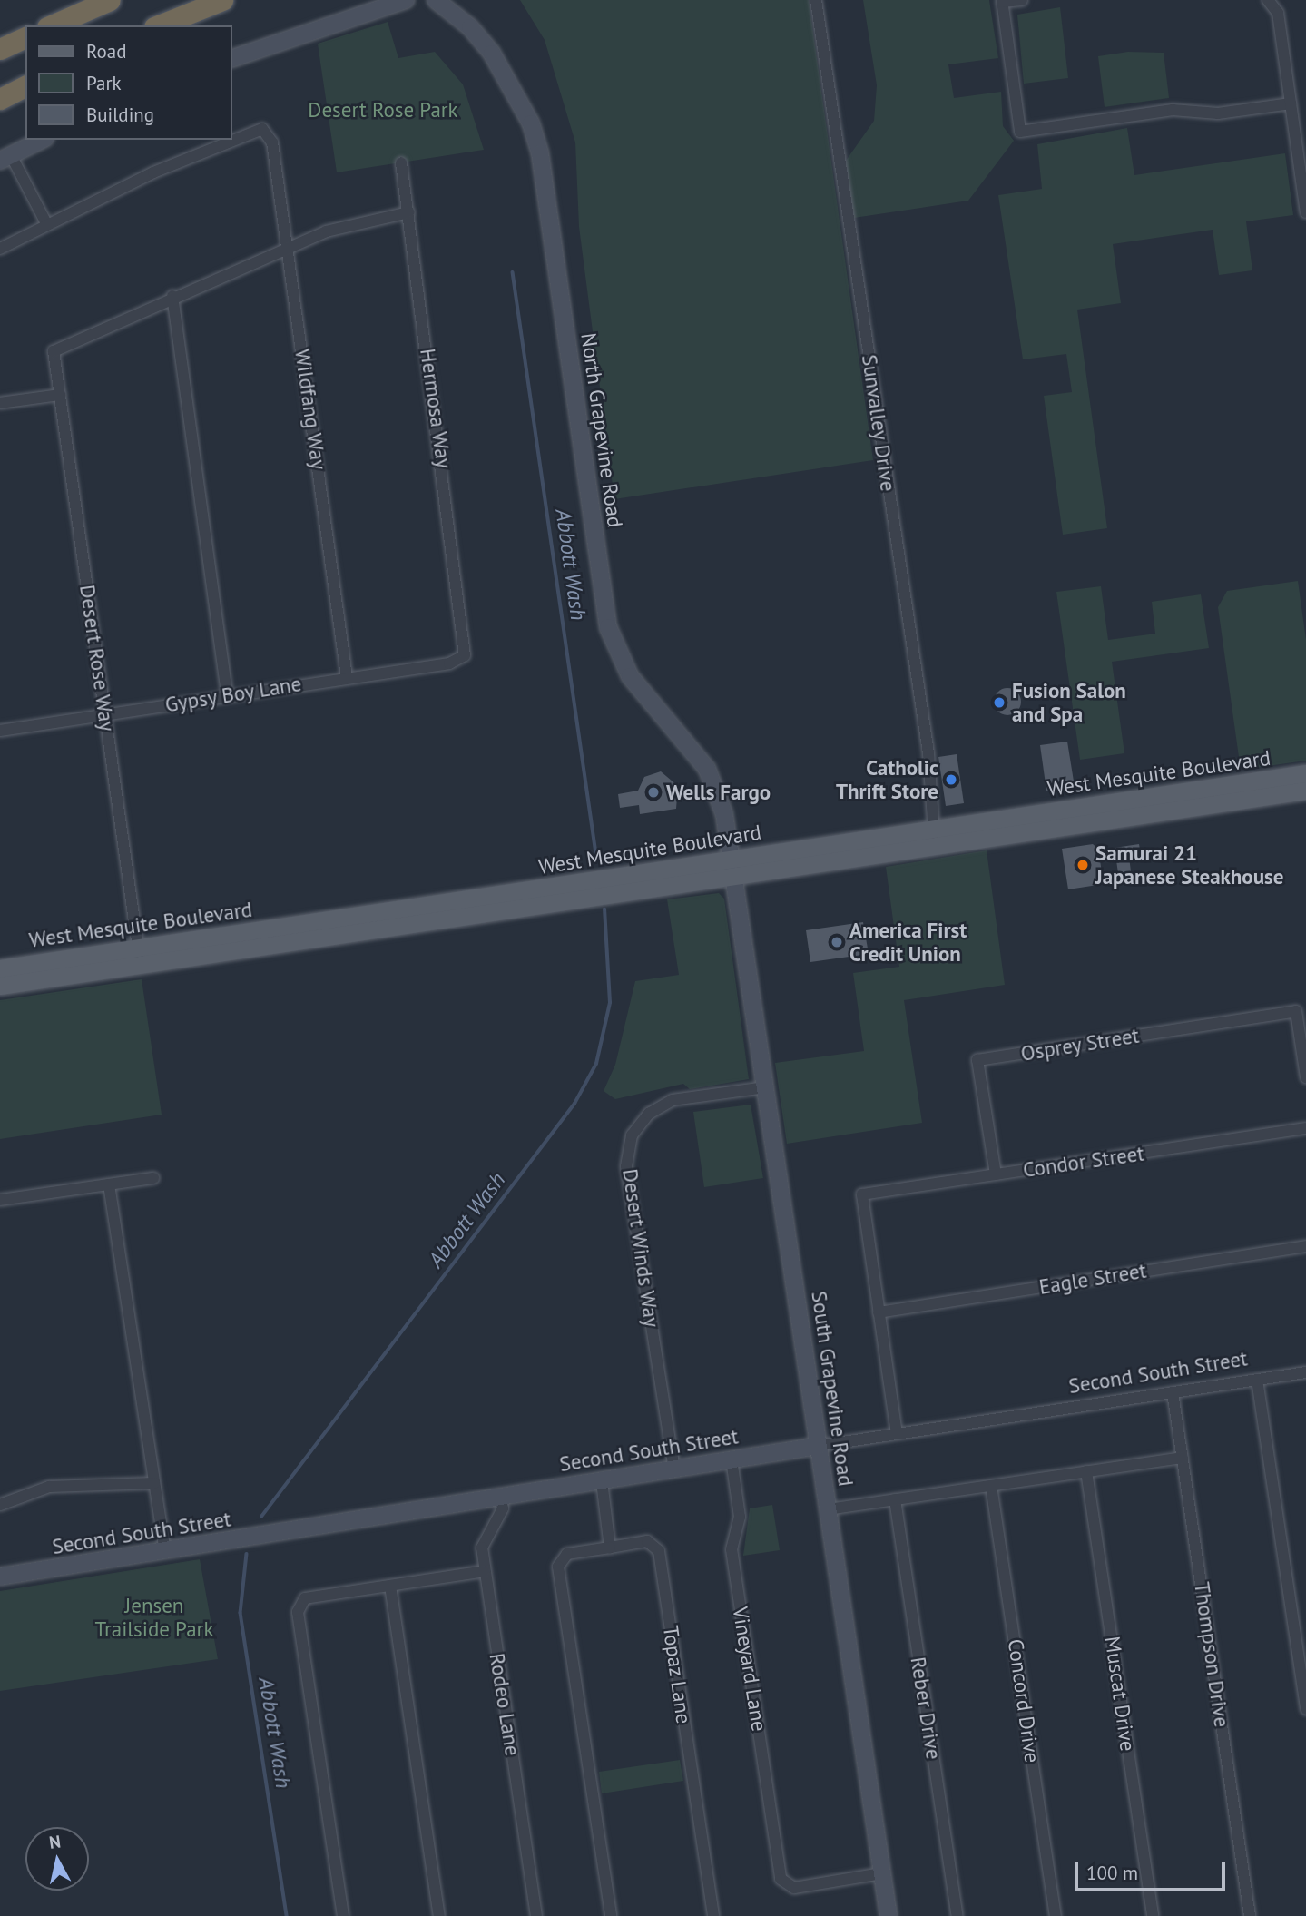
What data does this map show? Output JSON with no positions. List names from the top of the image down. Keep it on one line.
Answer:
{"streets":{"main road":["West Mesquite Boulevard"],"street":["Hermosa Way","Wildfang Way","Sunvalley Drive","North Grapevine Road","Desert Rose Way","Gypsy Boy Lane","Osprey Street","Condor Street","Desert Winds Way","Eagle Street","Second South Street","South Grapevine Road","Thompson Drive","Vineyard Lane","Topaz Lane","Muscat Drive","Concord Drive","Rodeo Lane","Reber Drive"]},"crossings":[["Hermosa Way","Gypsy Boy Lane"],["Wildfang Way","Gypsy Boy Lane"],["Sunvalley Drive","West Mesquite Boulevard"],["North Grapevine Road","West Mesquite Boulevard"],["North Grapevine Road","South Grapevine Road"],["Desert Rose Way","Gypsy Boy Lane"],["Desert Rose Way","West Mesquite Boulevard"],["West Mesquite Boulevard","South Grapevine Road"],["Osprey Street","Condor Street"],["Condor Street","Eagle Street"],["Desert Winds Way","Second South Street"],["Desert Winds Way","South Grapevine Road"],["Second South Street","South Grapevine Road"],["Second South Street","Thompson Drive"],["Second South Street","Vineyard Lane"],["Second South Street","Rodeo Lane"],["South Grapevine Road","Vineyard Lane"]],"water":["Abbott Wash"],"parks":["Desert Rose Park","Jensen Trailside Park"],"places":["Fusion Salon and Spa","Catholic Thrift Store","Wells Fargo","Samurai 21 Japanese Steakhouse","America First Credit Union"],"legend":["Road","Park","Building"],"scale_bar":"100 m","north":"top"}
